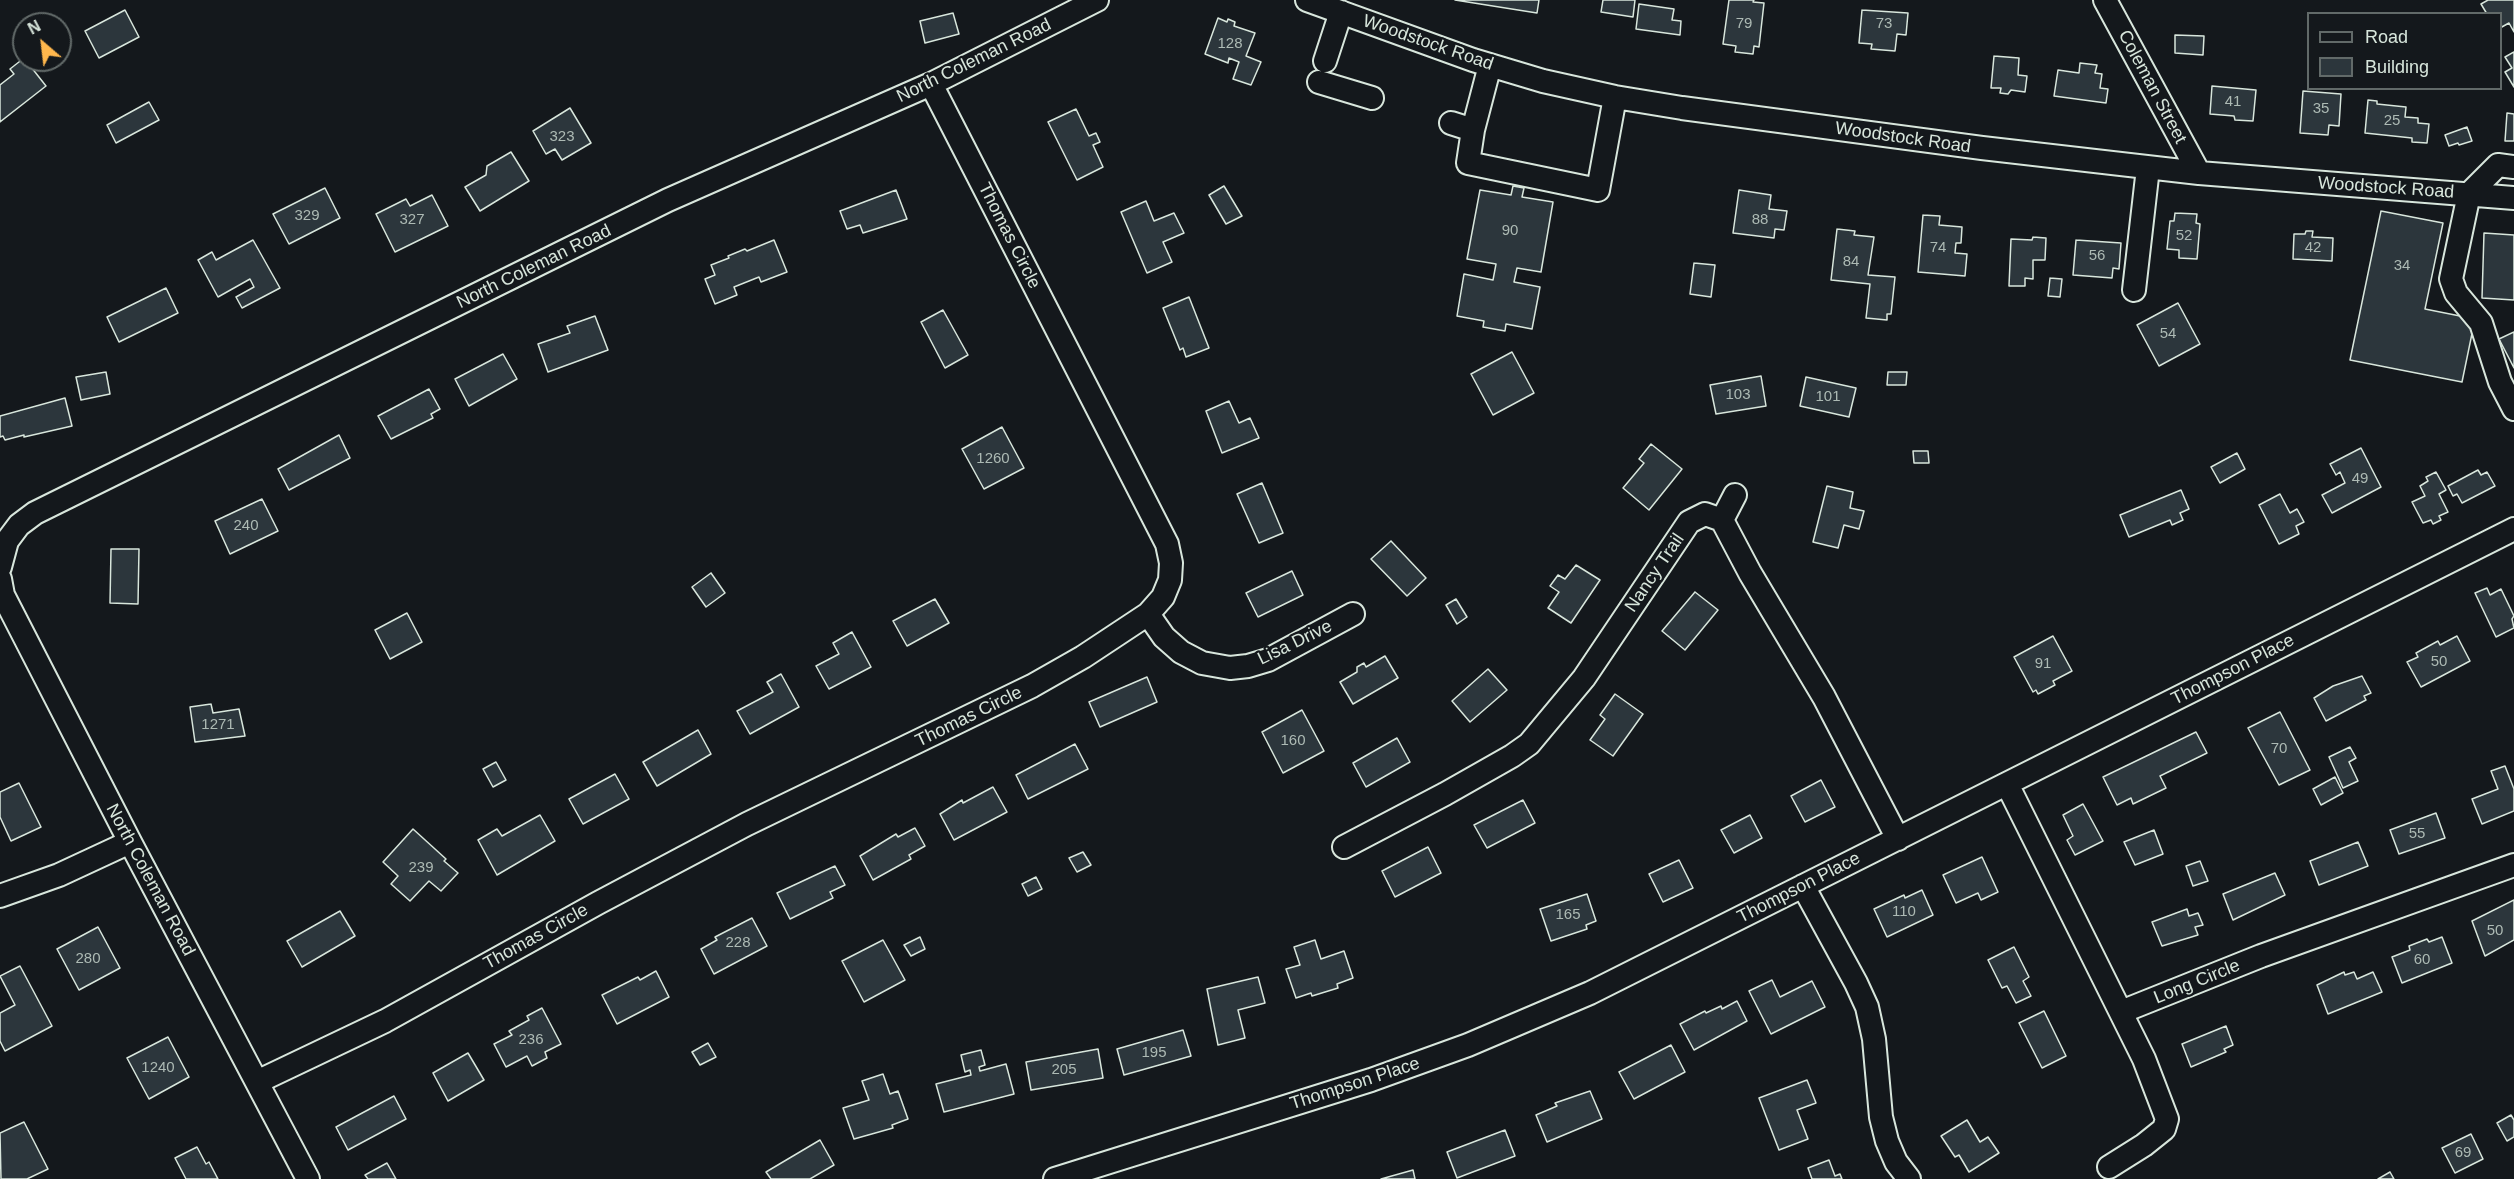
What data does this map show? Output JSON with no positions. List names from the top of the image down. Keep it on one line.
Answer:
{"streets":{"street":["Woodstock Road","North Coleman Road","Coleman Street","Thomas Circle","Nancy Trail","Lisa Drive","Thompson Place","Long Circle"]},"crossings":[["Woodstock Road","Coleman Street"],["North Coleman Road","Thomas Circle"],["Thomas Circle","Lisa Drive"]],"house_numbers":["79","73","128","41","35","25","323","329","327","88","90","52","74","42","56","84","34","54","103","101","1260","49","240","50","91","1271","160","70","55","239","110","165","50","228","280","60","236","195","1240","205","69"],"legend":["Road","Building"],"north":"top left"}
